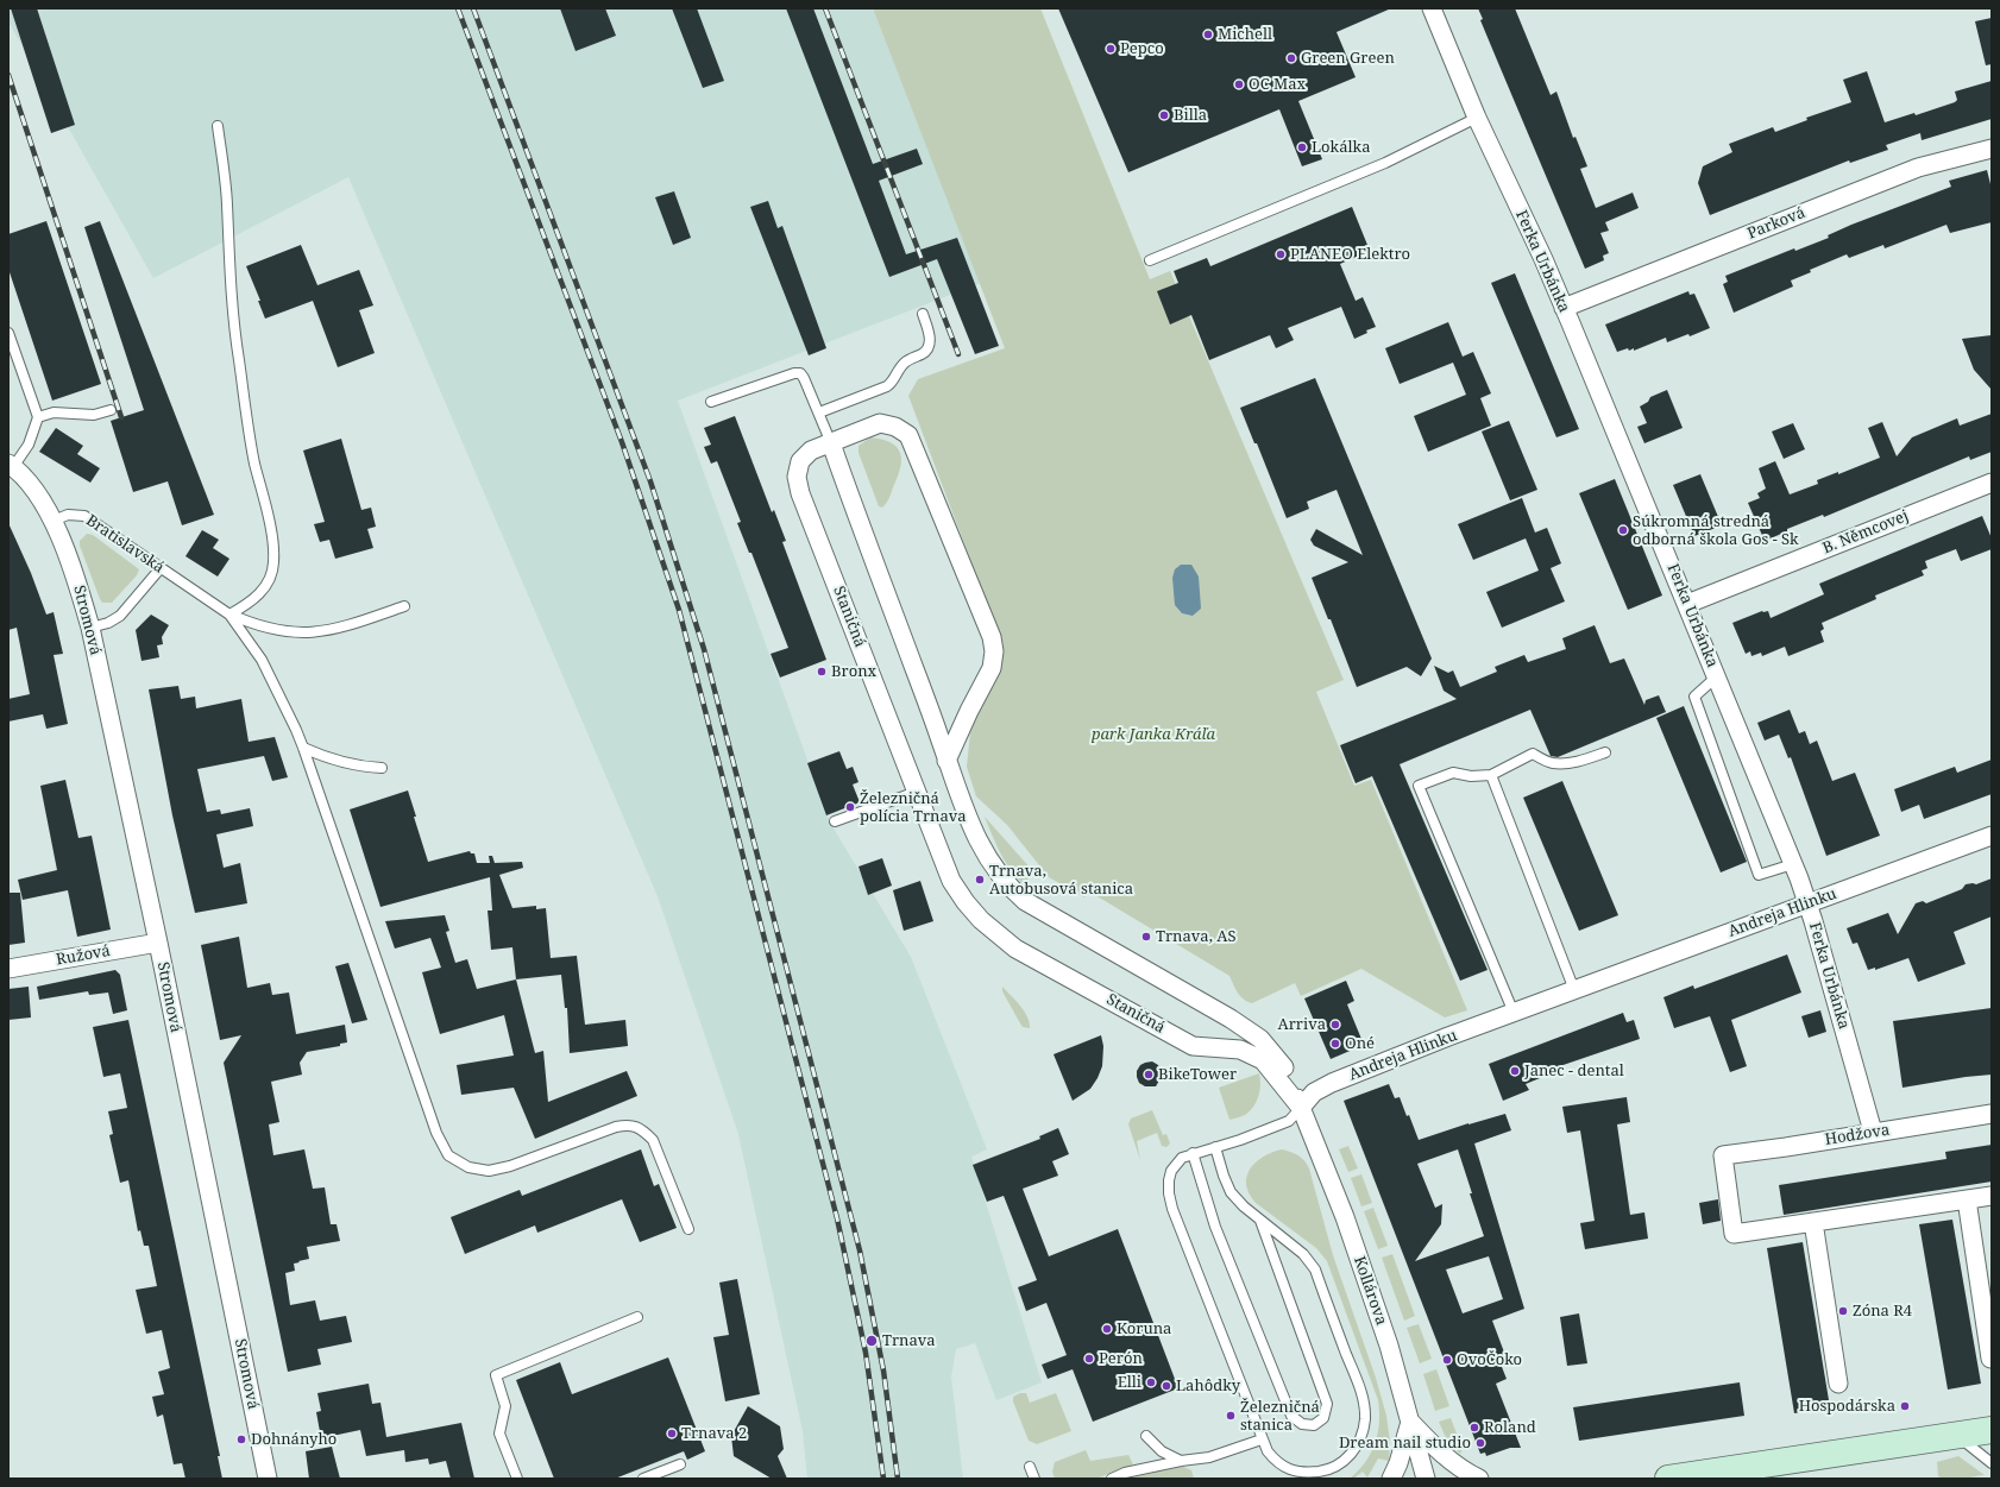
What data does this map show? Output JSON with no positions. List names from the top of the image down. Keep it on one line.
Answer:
{"streets":{"street":["Parková","Ferka Urbánka","B. Němcovej","Staničná","Stromová","Andreja Hlinku","Ružová","Hodžova","Kollárova"],"lane":["Bratislavská"]},"crossings":[["Parková","Ferka Urbánka"],["Ferka Urbánka","B. Němcovej"],["Ferka Urbánka","Andreja Hlinku"],["Ferka Urbánka","Hodžova"],["Bratislavská","Stromová"],["Staničná","Andreja Hlinku"],["Staničná","Kollárova"],["Stromová","Ružová"],["Andreja Hlinku","Kollárova"]],"parks":["park Janka Kráľa"],"places":["Michell","Pepco","Green Green","OC Max","Billa","Lokálka","PLANEO Elektro","Súkromná stredná odborná škola Gos - Sk","Bronx","Železničná polícia Trnava","Trnava, Autobusová stanica","Trnava, AS","Arriva","Oné","Janec - dental","BikeTower","Zóna R4","Koruna","Trnava","Perón","OvoČoko","Elli","Lahôdky","Hospodárska","Železničná stanica","Roland","Trnava 2","Dohnányho","Dream nail studio"]}
